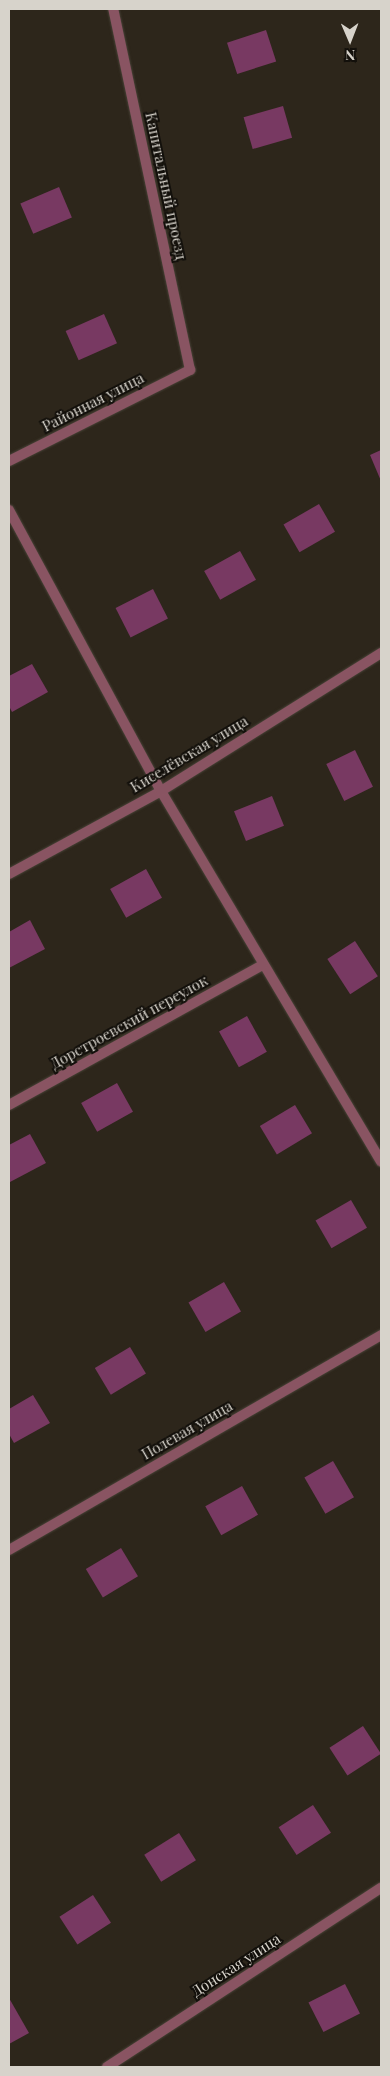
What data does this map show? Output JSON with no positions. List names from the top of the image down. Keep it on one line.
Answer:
{"streets":{"street":["Капитальный проезд","Районная улица","Киселёвская улица","Дорстроевский переулок","Полевая улица","Донская улица"]},"crossings":[["Капитальный проезд","Районная улица"]],"north":"bottom"}
